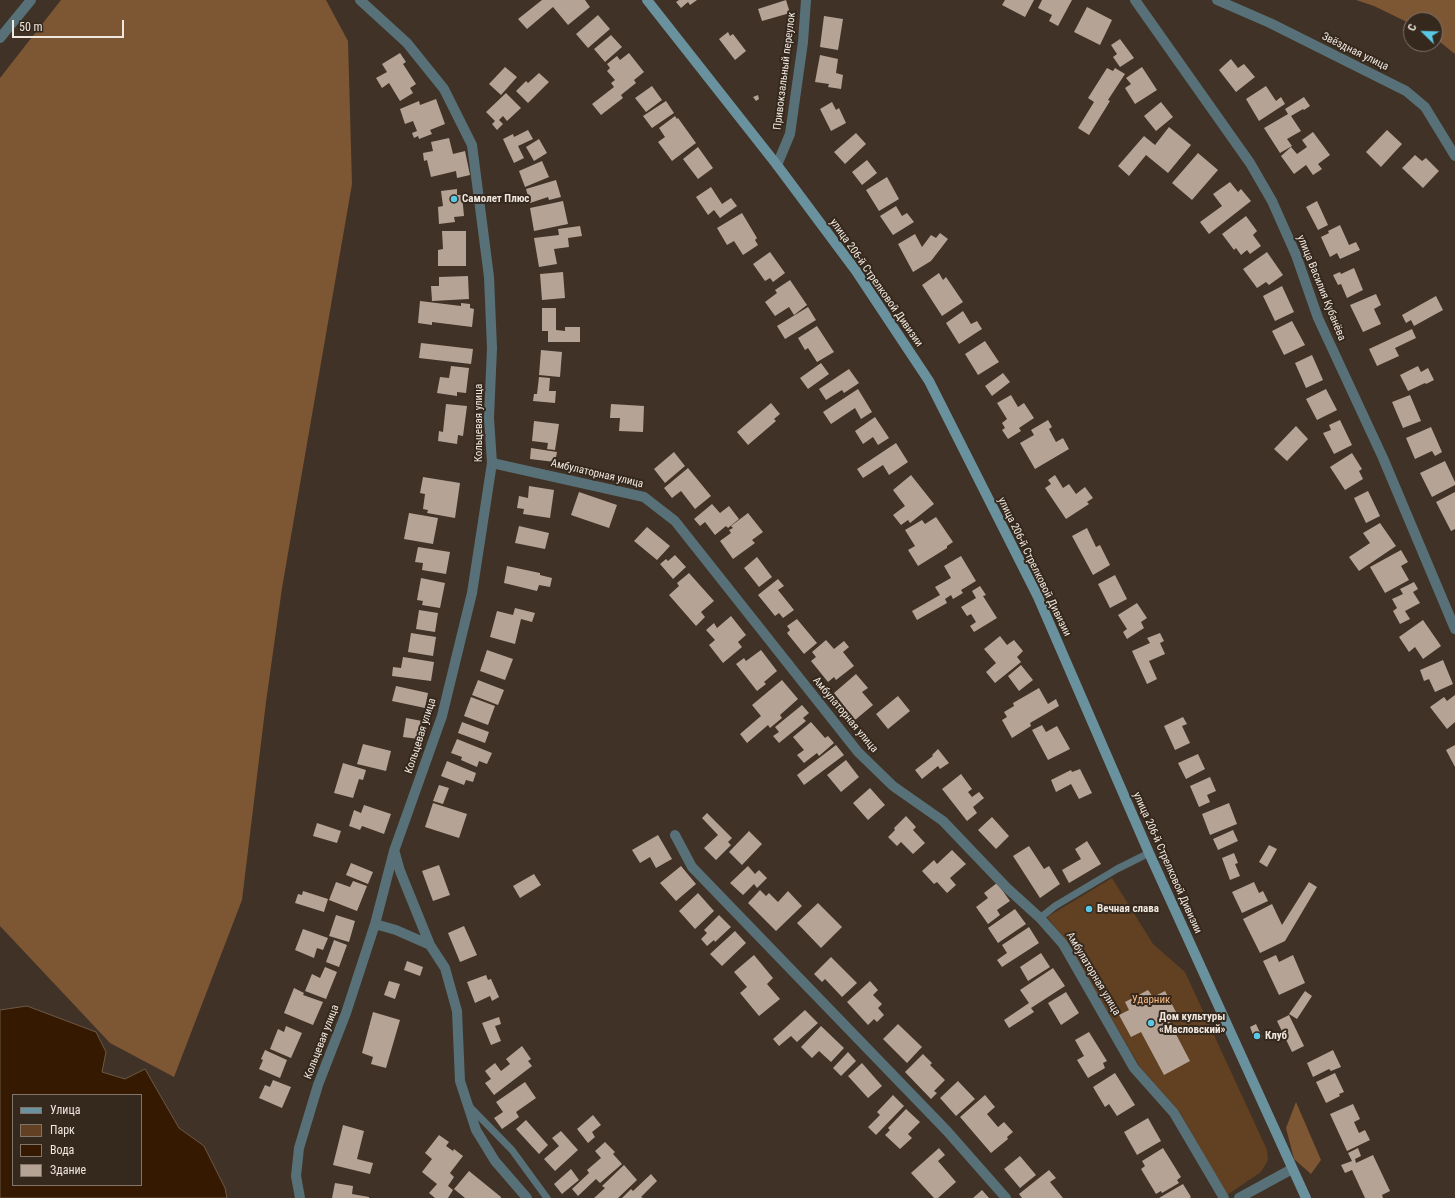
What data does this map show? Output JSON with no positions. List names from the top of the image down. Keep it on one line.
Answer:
{"streets":{"main road":["улица 206-й Стрелковой Дивизии"],"street":["Звёздная улица","Привокзальный переулок","улица Василия Кубанёва","Кольцевая улица","Амбулаторная улица"]},"crossings":[["Привокзальный переулок","улица 206-й Стрелковой Дивизии"],["Кольцевая улица","Амбулаторная улица"]],"parks":["Ударник"],"places":["Самолет Плюс","Вечная слава","Дом культуры «Масловский»","Клуб"],"legend":["Улица","Парк","Вода","Здание"],"scale_bar":"50 m","north":"top left"}
